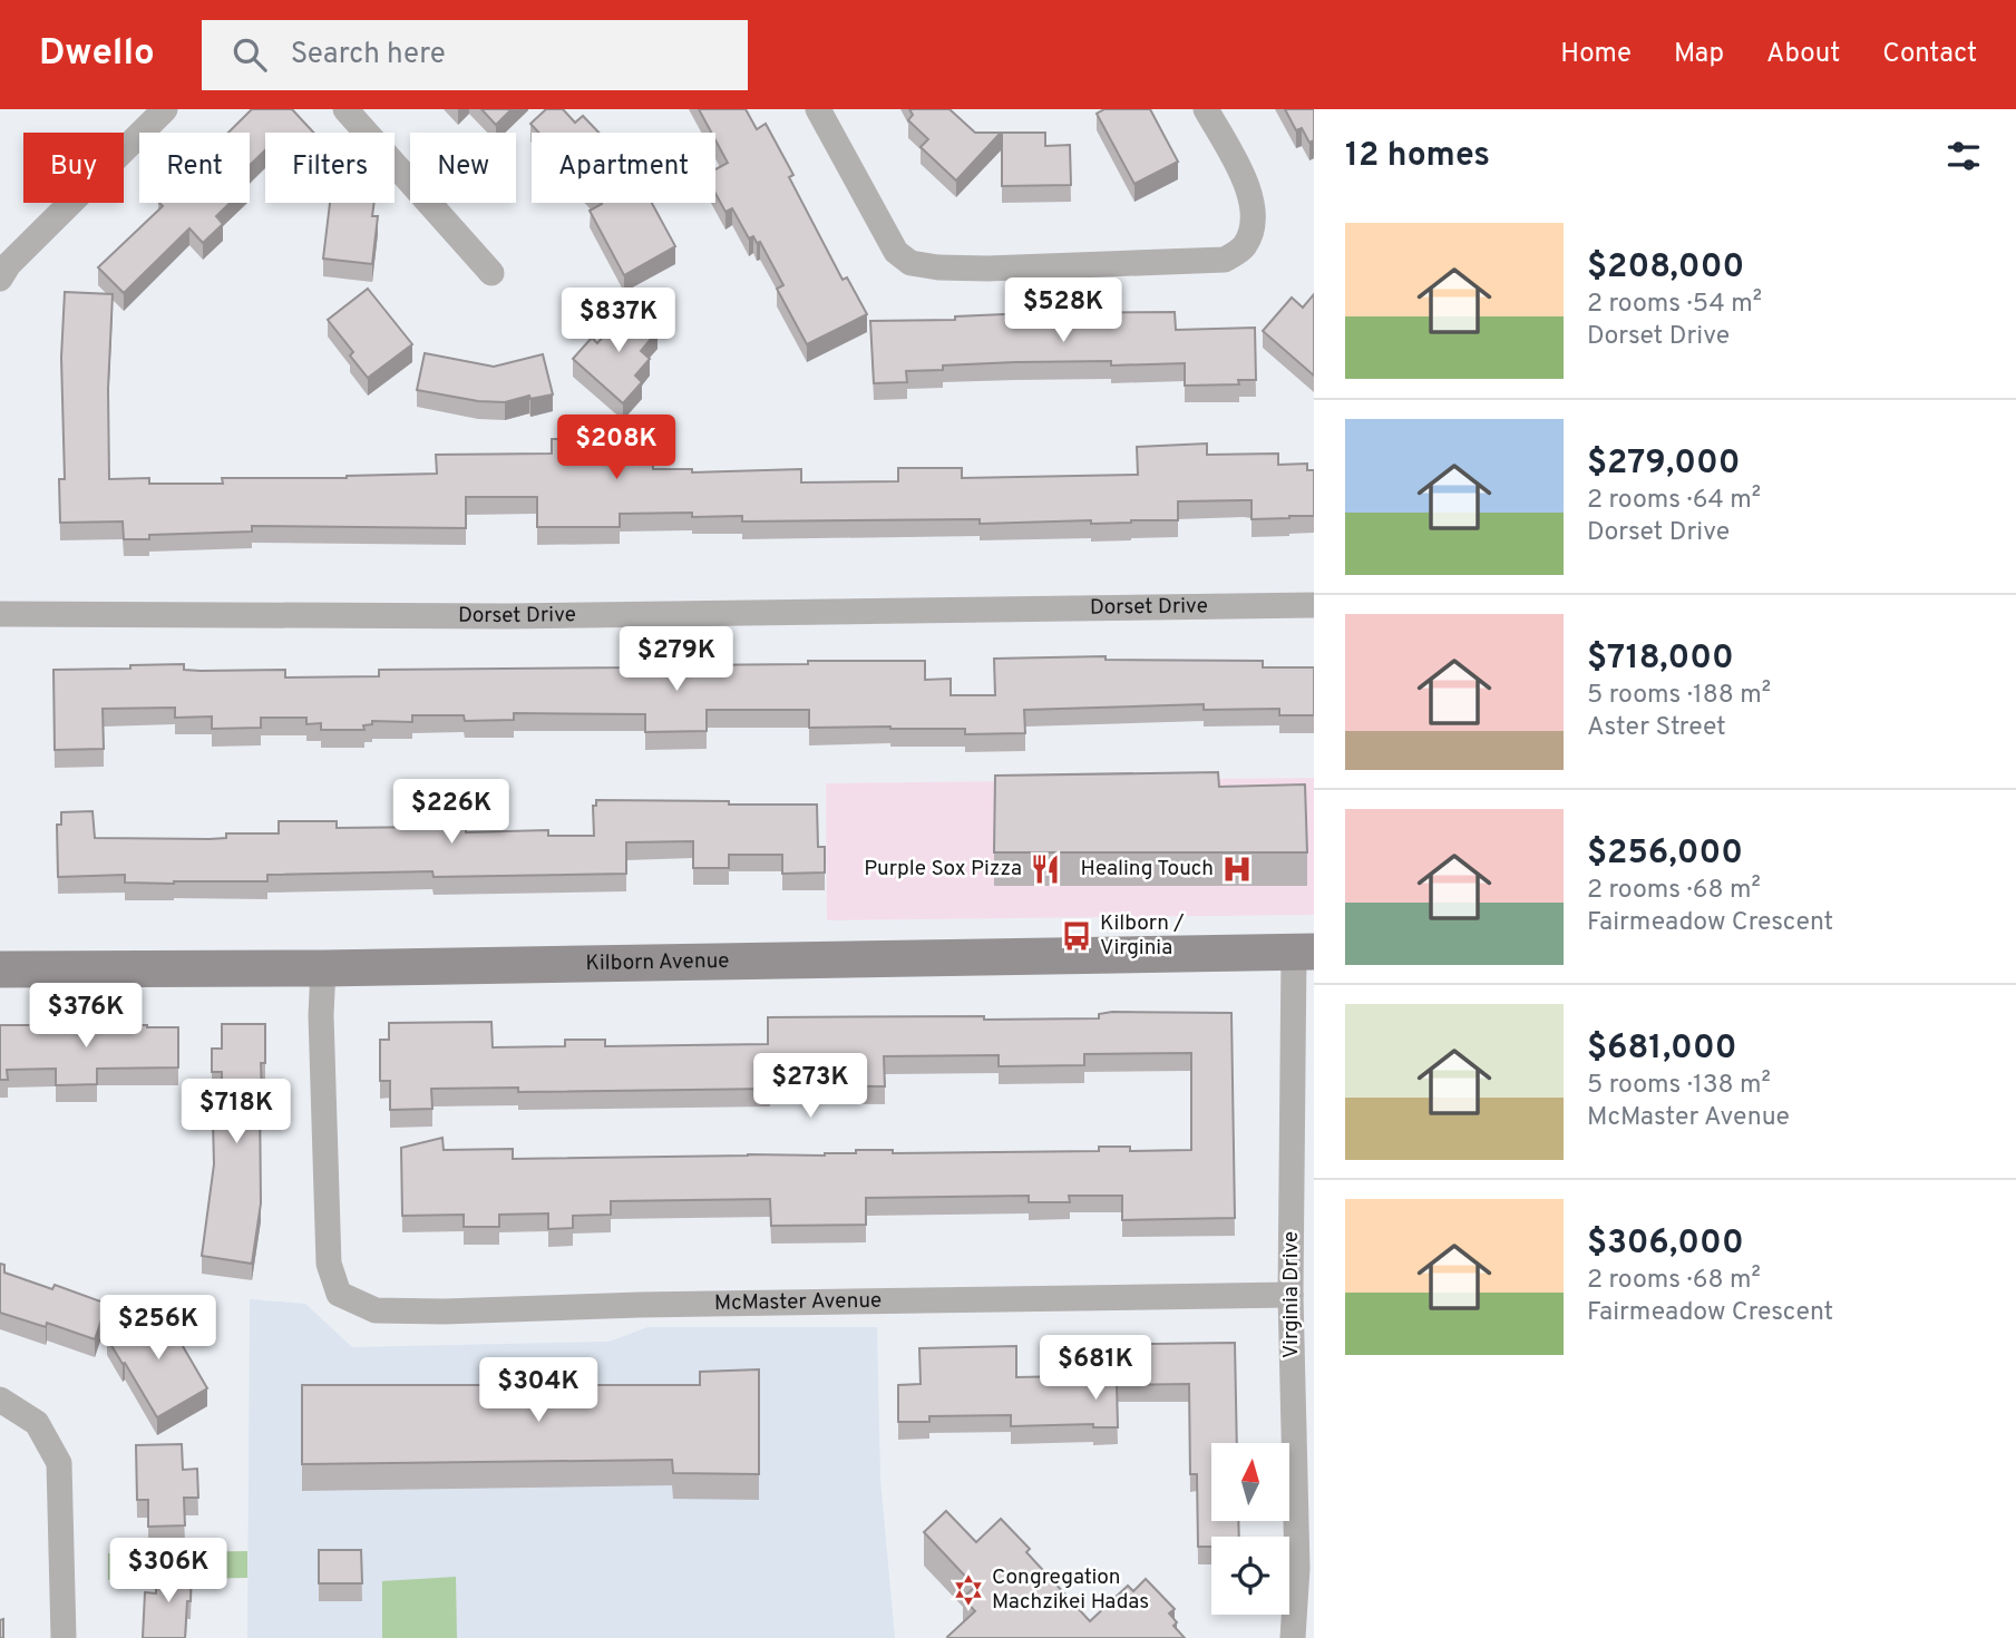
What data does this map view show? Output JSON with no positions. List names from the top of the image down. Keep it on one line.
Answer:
{"streets":{"street":["Dorset Drive","Kilborn Avenue","Virginia Drive","McMaster Avenue"]},"crossings":[["Kilborn Avenue","Virginia Drive"],["Kilborn Avenue","McMaster Avenue"],["Virginia Drive","McMaster Avenue"]],"places":{"restaurant":["Purple Sox Pizza"],"hospital":["Healing Touch"],"bus stop":["Kilborn / Virginia"],"synagogue":["Congregation Machzikei Hadas"]},"north":"top","page":{"header":"Dwello","search":"Search here","nav":["Home","Map","About","Contact"],"heading":"12 homes","chip":["Buy","Rent","Filters","New","Apartment"],"list":[{"name":"$208,000","note":"2 rooms · 54 m² · Dorset Drive"},{"name":"$279,000","note":"2 rooms · 64 m² · Dorset Drive"},{"name":"$718,000","note":"5 rooms · 188 m² · Aster Street"},{"name":"$256,000","note":"2 rooms · 68 m² · Fairmeadow Crescent"},{"name":"$681,000","note":"5 rooms · 138 m² · McMaster Avenue"},{"name":"$306,000","note":"2 rooms · 68 m² · Fairmeadow Crescent"}],"price":["$528K","$837K","$208K","$279K","$226K","$376K","$273K","$718K","$256K","$681K","$304K","$306K"]}}
